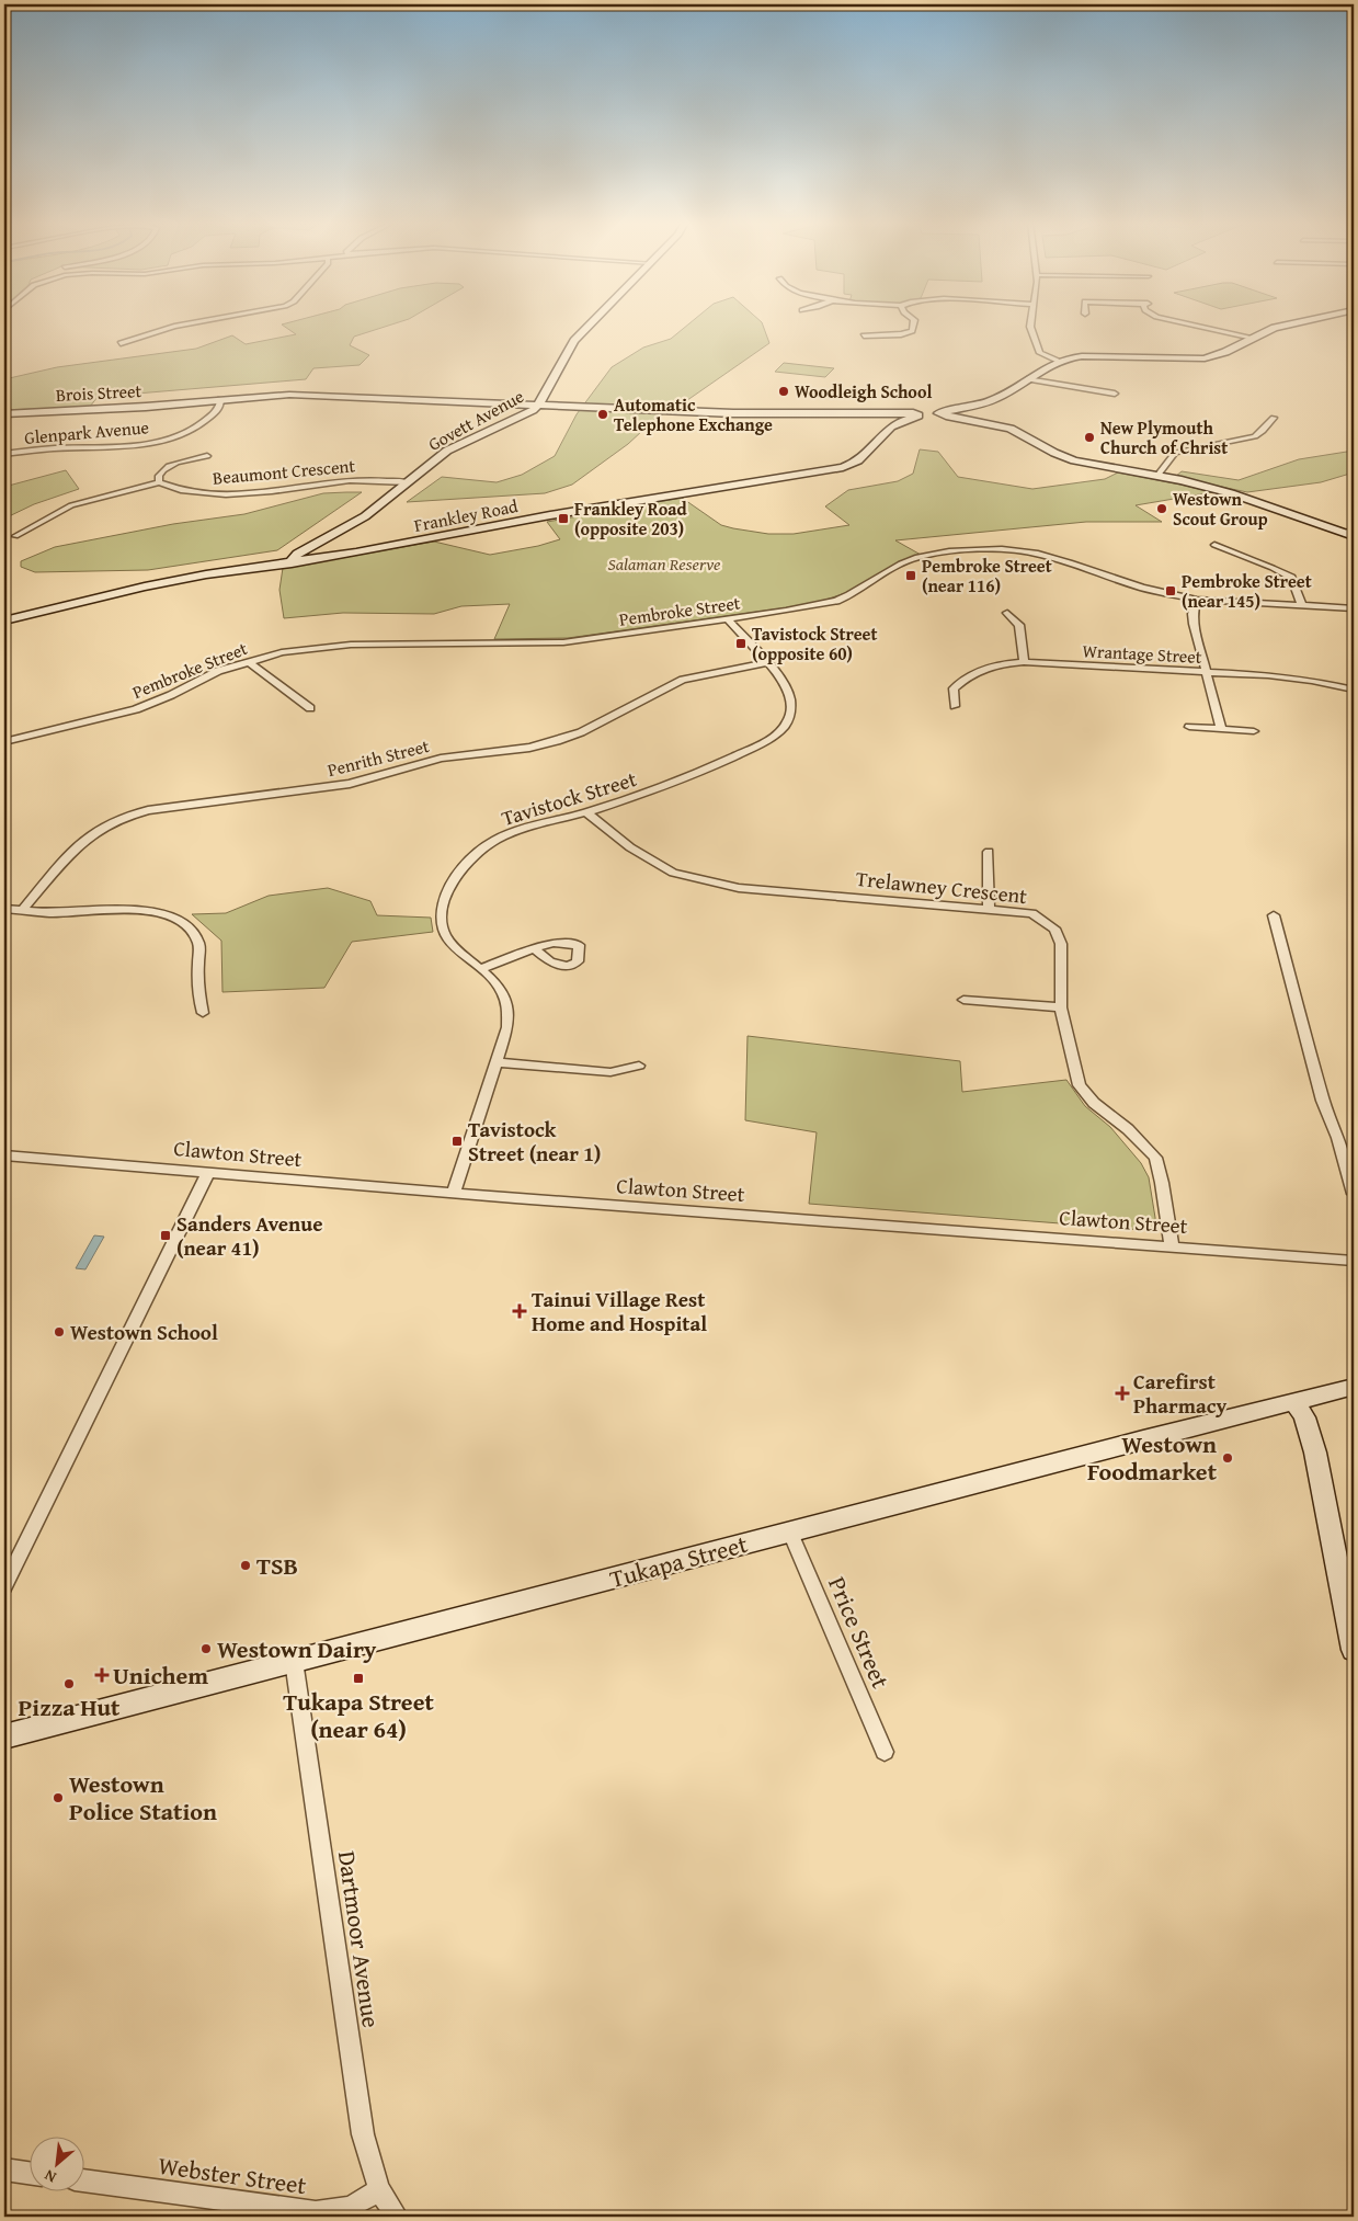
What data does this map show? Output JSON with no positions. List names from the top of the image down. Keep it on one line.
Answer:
{"streets":{"street":["Brois Street","Govett Avenue","Glenpark Avenue","Beaumont Crescent","Frankley Road","Pembroke Street","Wrantage Street","Penrith Street","Tavistock Street","Trelawney Crescent","Clawton Street","Tukapa Street","Price Street","Dartmoor Avenue","Webster Street"]},"crossings":[["Brois Street","Govett Avenue"],["Brois Street","Glenpark Avenue"],["Brois Street","Frankley Road"],["Govett Avenue","Beaumont Crescent"],["Govett Avenue","Frankley Road"],["Pembroke Street","Tavistock Street"],["Penrith Street","Tavistock Street"],["Tavistock Street","Trelawney Crescent"],["Tavistock Street","Clawton Street"],["Trelawney Crescent","Clawton Street"],["Tukapa Street","Price Street"],["Tukapa Street","Dartmoor Avenue"],["Dartmoor Avenue","Webster Street"]],"parks":["Salaman Reserve"],"places":{"other":["Woodleigh School","Automatic Telephone Exchange","New Plymouth Church of Christ","Westown Scout Group","Westown School","Westown Foodmarket","TSB","Westown Dairy","Pizza Hut","Westown Police Station"],"transit":["Frankley Road (opposite 203)","Pembroke Street (near 116)","Pembroke Street (near 145)","Tavistock Street (opposite 60)","Tavistock Street (near 1)","Sanders Avenue (near 41)","Tukapa Street (near 64)"],"health":["Tainui Village Rest Home and Hospital","Carefirst Pharmacy","Unichem"]},"north":"bottom left"}
